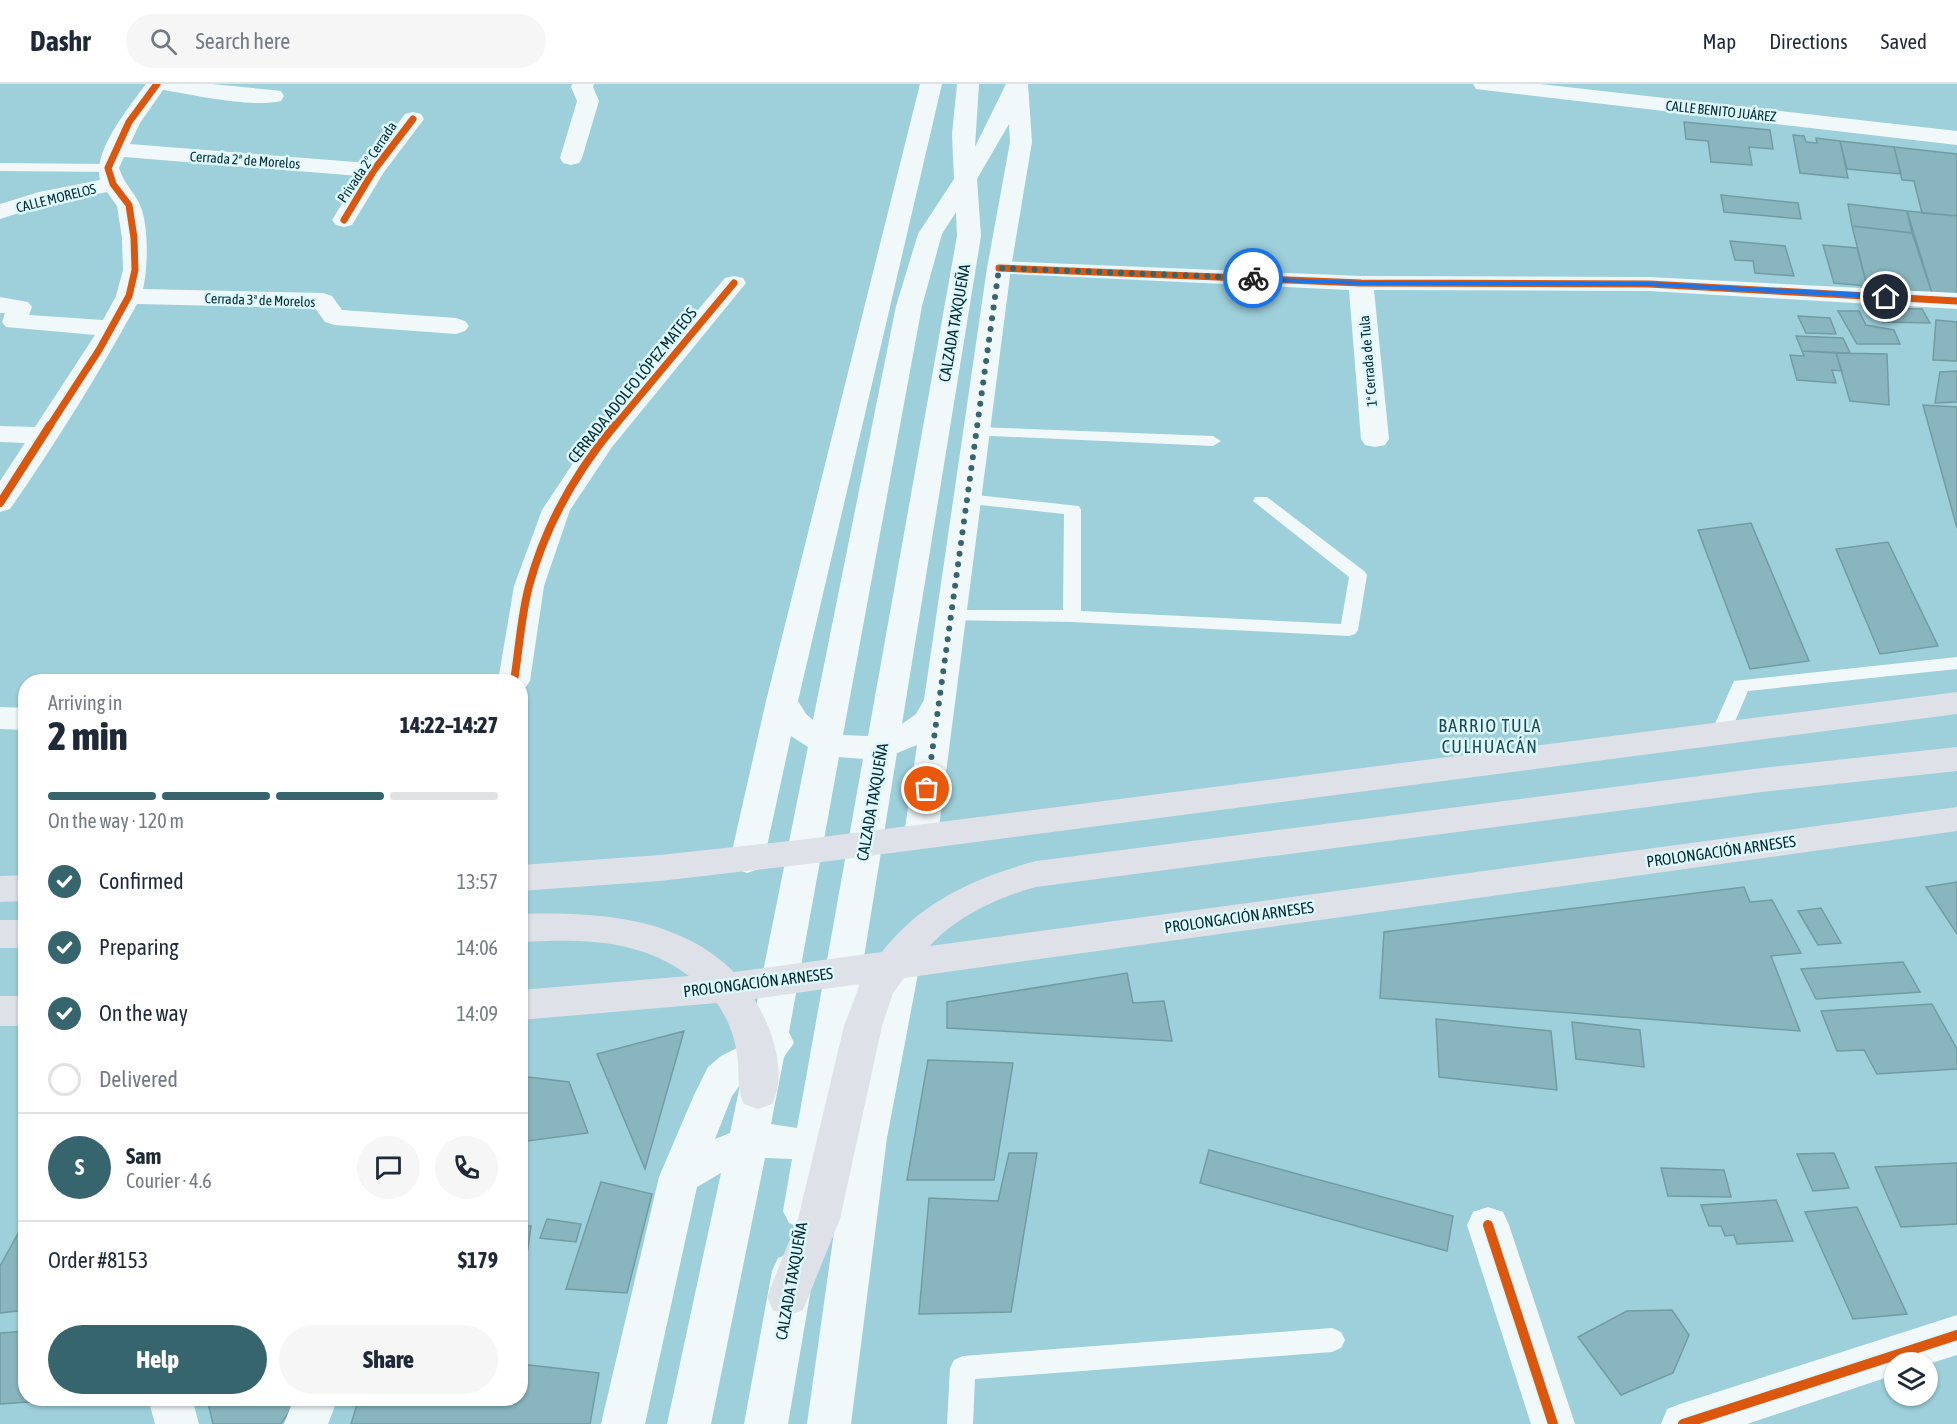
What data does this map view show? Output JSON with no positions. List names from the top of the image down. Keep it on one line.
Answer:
{"streets":{"main road":["CALLE BENITO JUÁREZ","Cerrada 2ª de Morelos","Privada 2º Cerrada","CALLE MORELOS","Cerrada 3ª de Morelos","CALZADA TAXQUEÑA","1ª Cerrada de Tula","CERRADA ADOLFO LÓPEZ MATEOS","PROLONGACIÓN ARNESES"]},"crossings":[["Cerrada 2ª de Morelos","Privada 2º Cerrada"],["Cerrada 2ª de Morelos","CALLE MORELOS"]],"districts":["BARRIO TULA CULHUACÁN"],"page":{"header":"Dashr","search":"Search here","nav":["Map","Directions","Saved"],"heading":["2 min","Arriving in","14:22–14:27"],"panel":["Sam","Courier · 4.6","Order #8153","$179"],"bar":"On the way · 120 m","list":[["Confirmed","13:57"],["Preparing","14:06"],["On the way","14:09"],"Delivered"],"round":"S","buttons":["Help","Share"]}}
